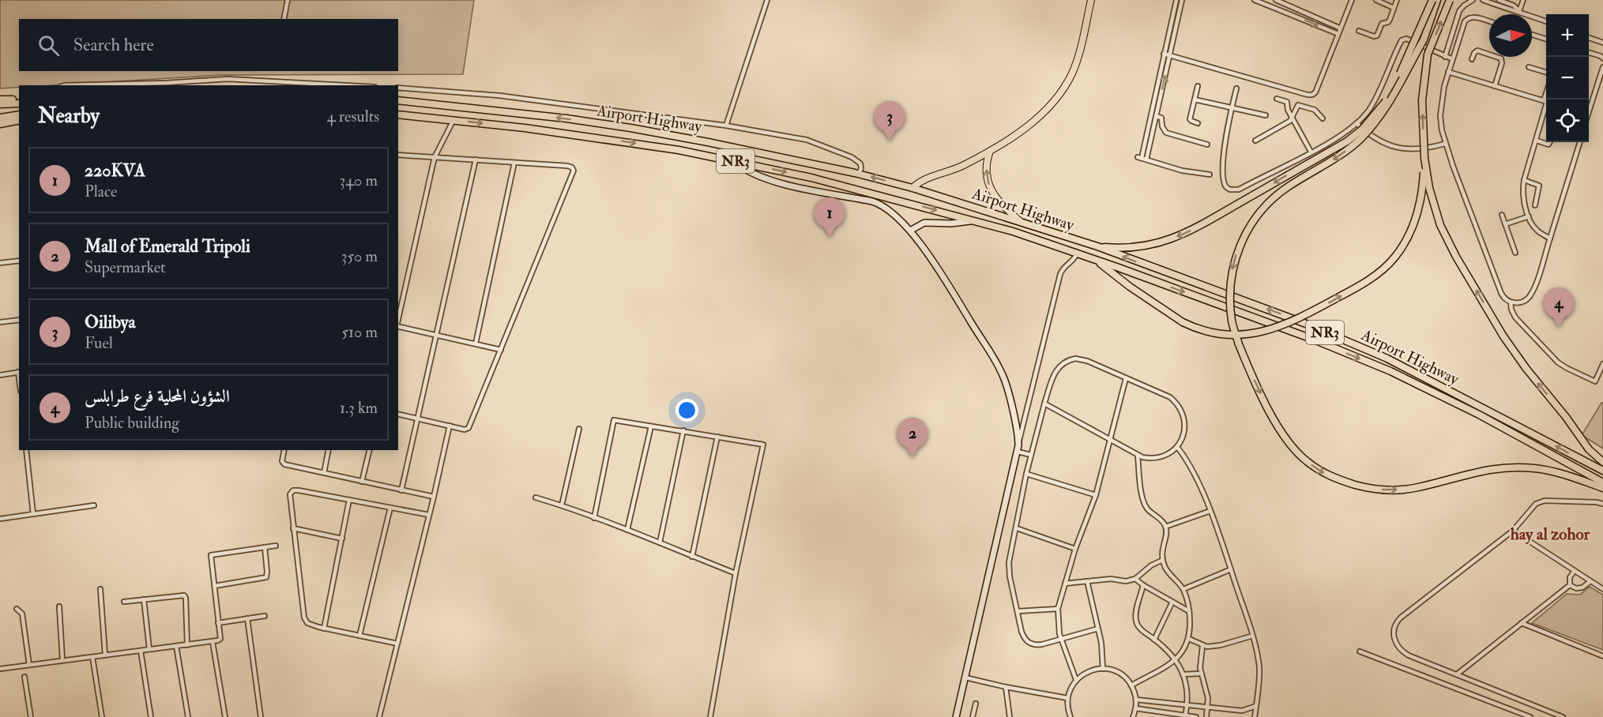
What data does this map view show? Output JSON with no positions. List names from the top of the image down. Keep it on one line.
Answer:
{"streets":{"highway":["Airport Highway","NR3"]},"districts":["hay al zohor"],"north":"right","page":{"map_buttons":["+","−"],"search":"Search here","heading":["Nearby","4 results"],"pins":["3","1","4","2"],"list":[{"mark":"1","name":"220KVA","note":"Place","value":"340 m"},{"mark":"2","name":"Mall of Emerald Tripoli","note":"Supermarket","value":"350 m"},{"mark":"3","name":"Oilibya","note":"Fuel","value":"510 m"},{"mark":"4","name":"الشؤون المحلية فرع طرابلس","note":"Public building","value":"1.3 km"}]}}
